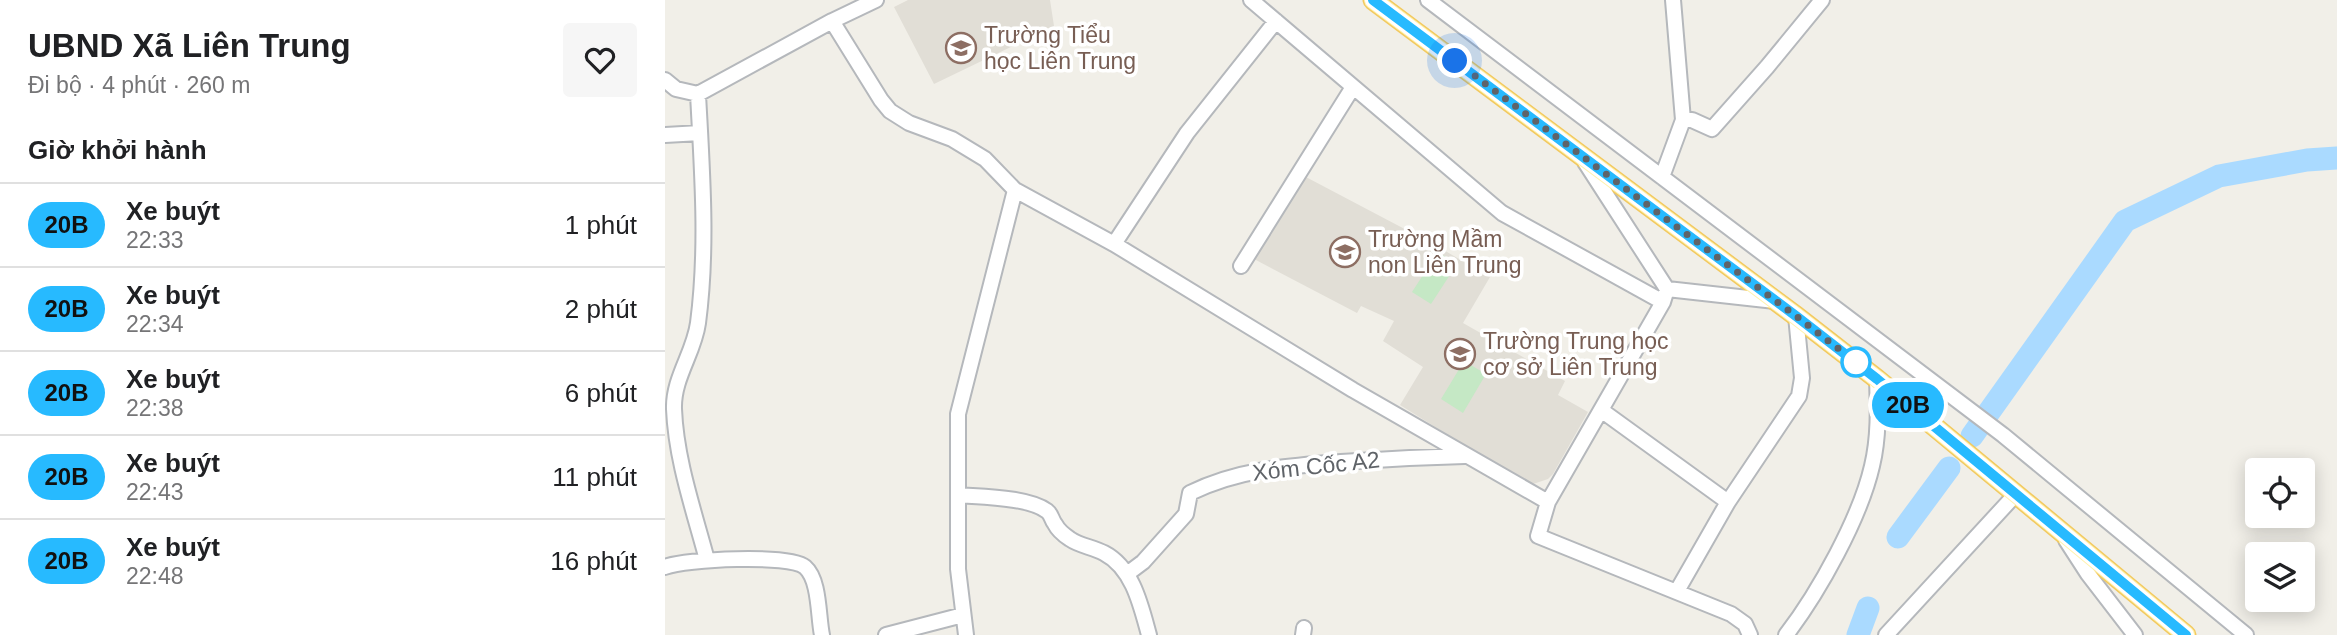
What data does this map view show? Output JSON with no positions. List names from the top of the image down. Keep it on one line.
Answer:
{"streets":{"street":["Xóm Cốc A2"]},"places":{"school or university":["Trường Tiểu học Liên Trung","Trường Mầm non Liên Trung","Trường Trung học cơ sở Liên Trung"]},"lines":["bus line 20B"],"page":{"heading":[["UBND Xã Liên Trung","Đi bộ · 4 phút · 260 m"],"Giờ khởi hành"],"on_map":"20B","list":[{"mark":"20B","name":"Xe buýt","note":"22:33","value":"1 phút"},{"mark":"20B","name":"Xe buýt","note":"22:34","value":"2 phút"},{"mark":"20B","name":"Xe buýt","note":"22:38","value":"6 phút"},{"mark":"20B","name":"Xe buýt","note":"22:43","value":"11 phút"},{"mark":"20B","name":"Xe buýt","note":"22:48","value":"16 phút"}]}}
